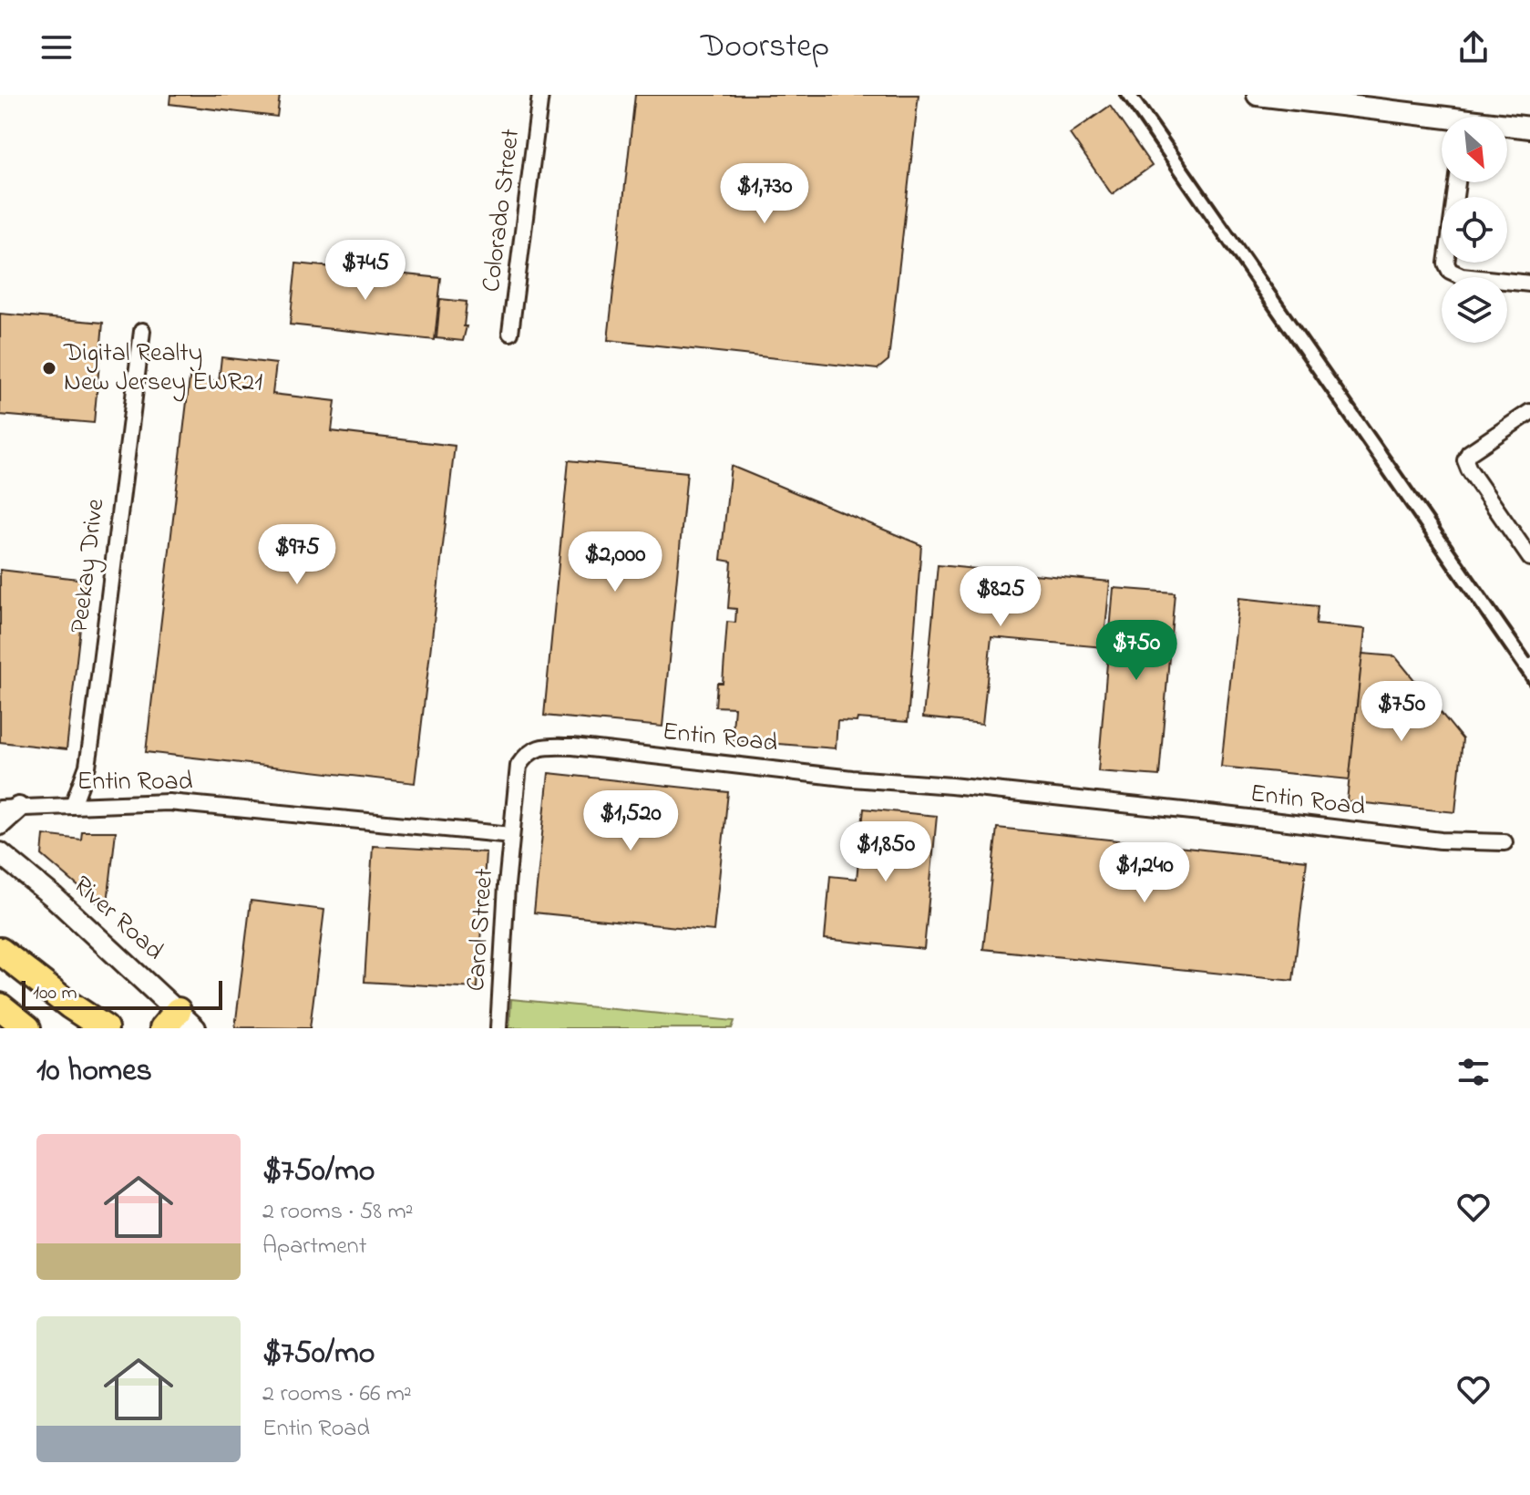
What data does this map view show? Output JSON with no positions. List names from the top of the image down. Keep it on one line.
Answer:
{"streets":{"street":["Colorado Street","Peekay Drive","Entin Road","River Road","Carol Street"]},"crossings":[["Peekay Drive","Entin Road"],["Entin Road","Carol Street"]],"places":["Digital Realty New Jersey EWR21"],"scale_bar":"100 m","north":"bottom right","page":{"header":"Doorstep","price":["$1,730","$745","$975","$2,000","$825","$750","$750","$1,520","$1,850","$1,240"],"scale":"100 m","heading":"10 homes","list":[{"name":"$750/mo","note":"2 rooms · 58 m² · Apartment"},{"name":"$750/mo","note":"2 rooms · 66 m² · Entin Road"}]}}
